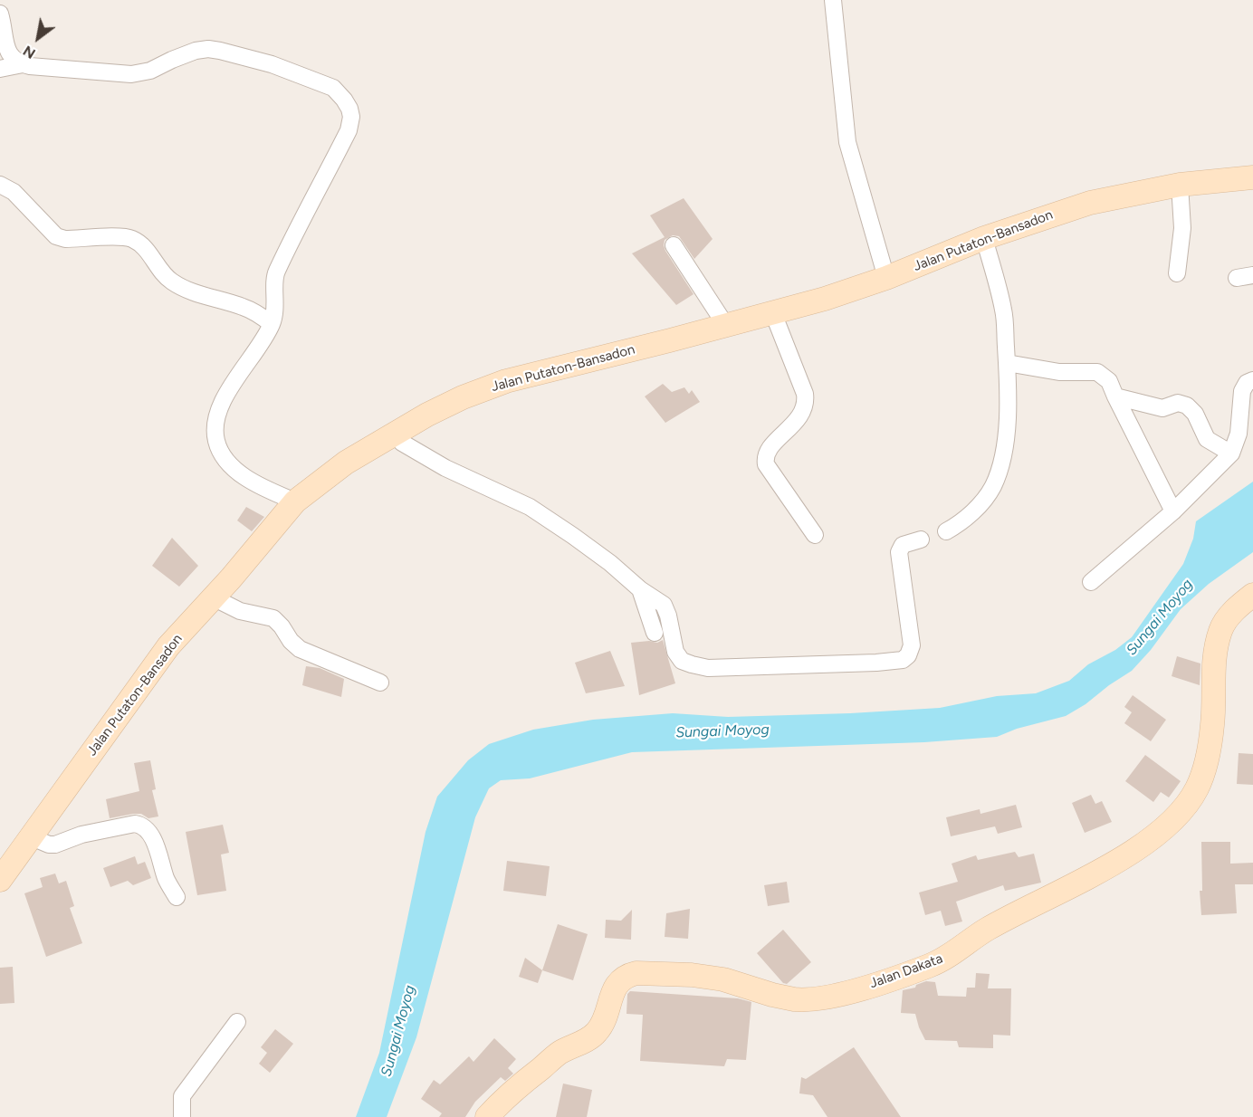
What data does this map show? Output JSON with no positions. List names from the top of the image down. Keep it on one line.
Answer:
{"streets":{"street":["Jalan Putaton-Bansadon","Jalan Dakata"]},"water":["Sungai Moyog"],"north":"bottom left"}
